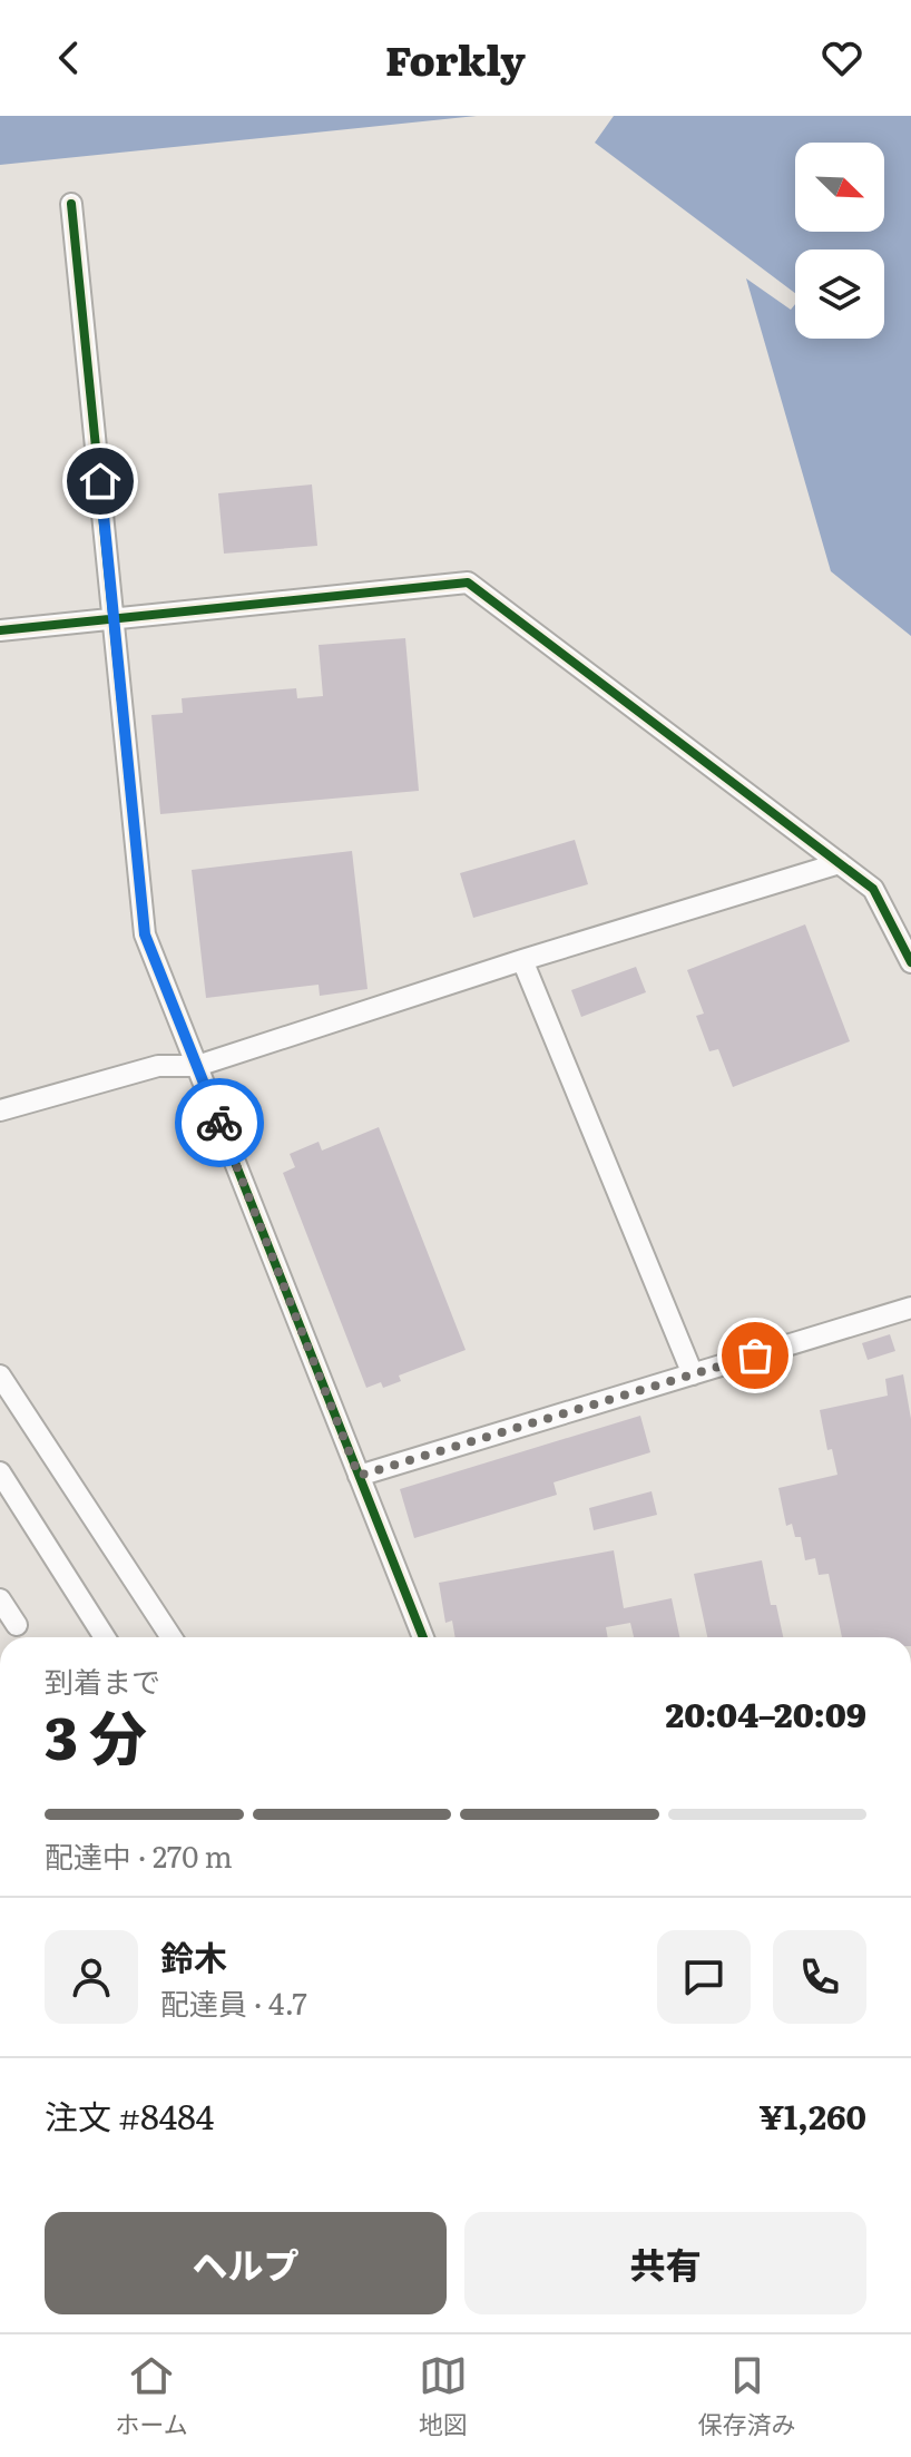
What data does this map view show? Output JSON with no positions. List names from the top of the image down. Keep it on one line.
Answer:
{"north":"bottom right","page":{"header":"Forkly","heading":["3 分","到着まで","20:04–20:09"],"panel":["鈴木","配達員 · 4.7","注文 #8484","¥1,260"],"bar":"配達中 · 270 m","buttons":["ヘルプ","共有"],"tabs":["ホーム","地図","保存済み"]}}
